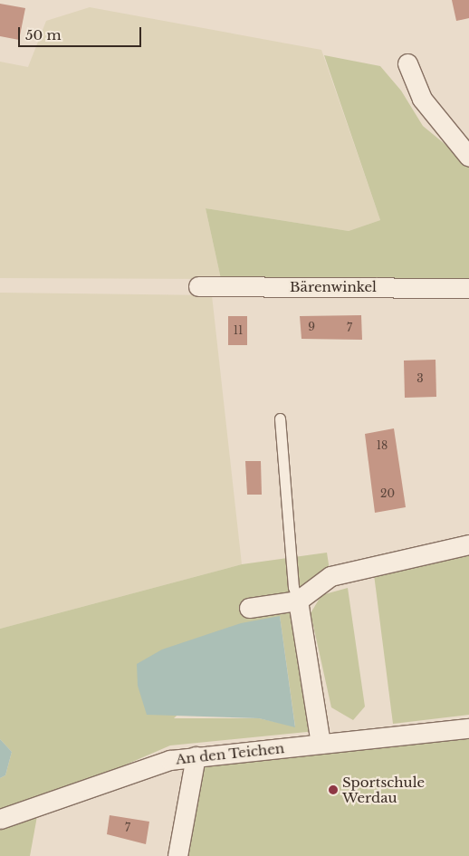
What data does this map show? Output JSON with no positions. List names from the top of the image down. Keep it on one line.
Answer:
{"streets":{"street":["Bärenwinkel","An den Teichen"]},"places":["Sportschule Werdau"],"house_numbers":["9","7","11","3","18","20","7"],"scale_bar":"50 m"}
